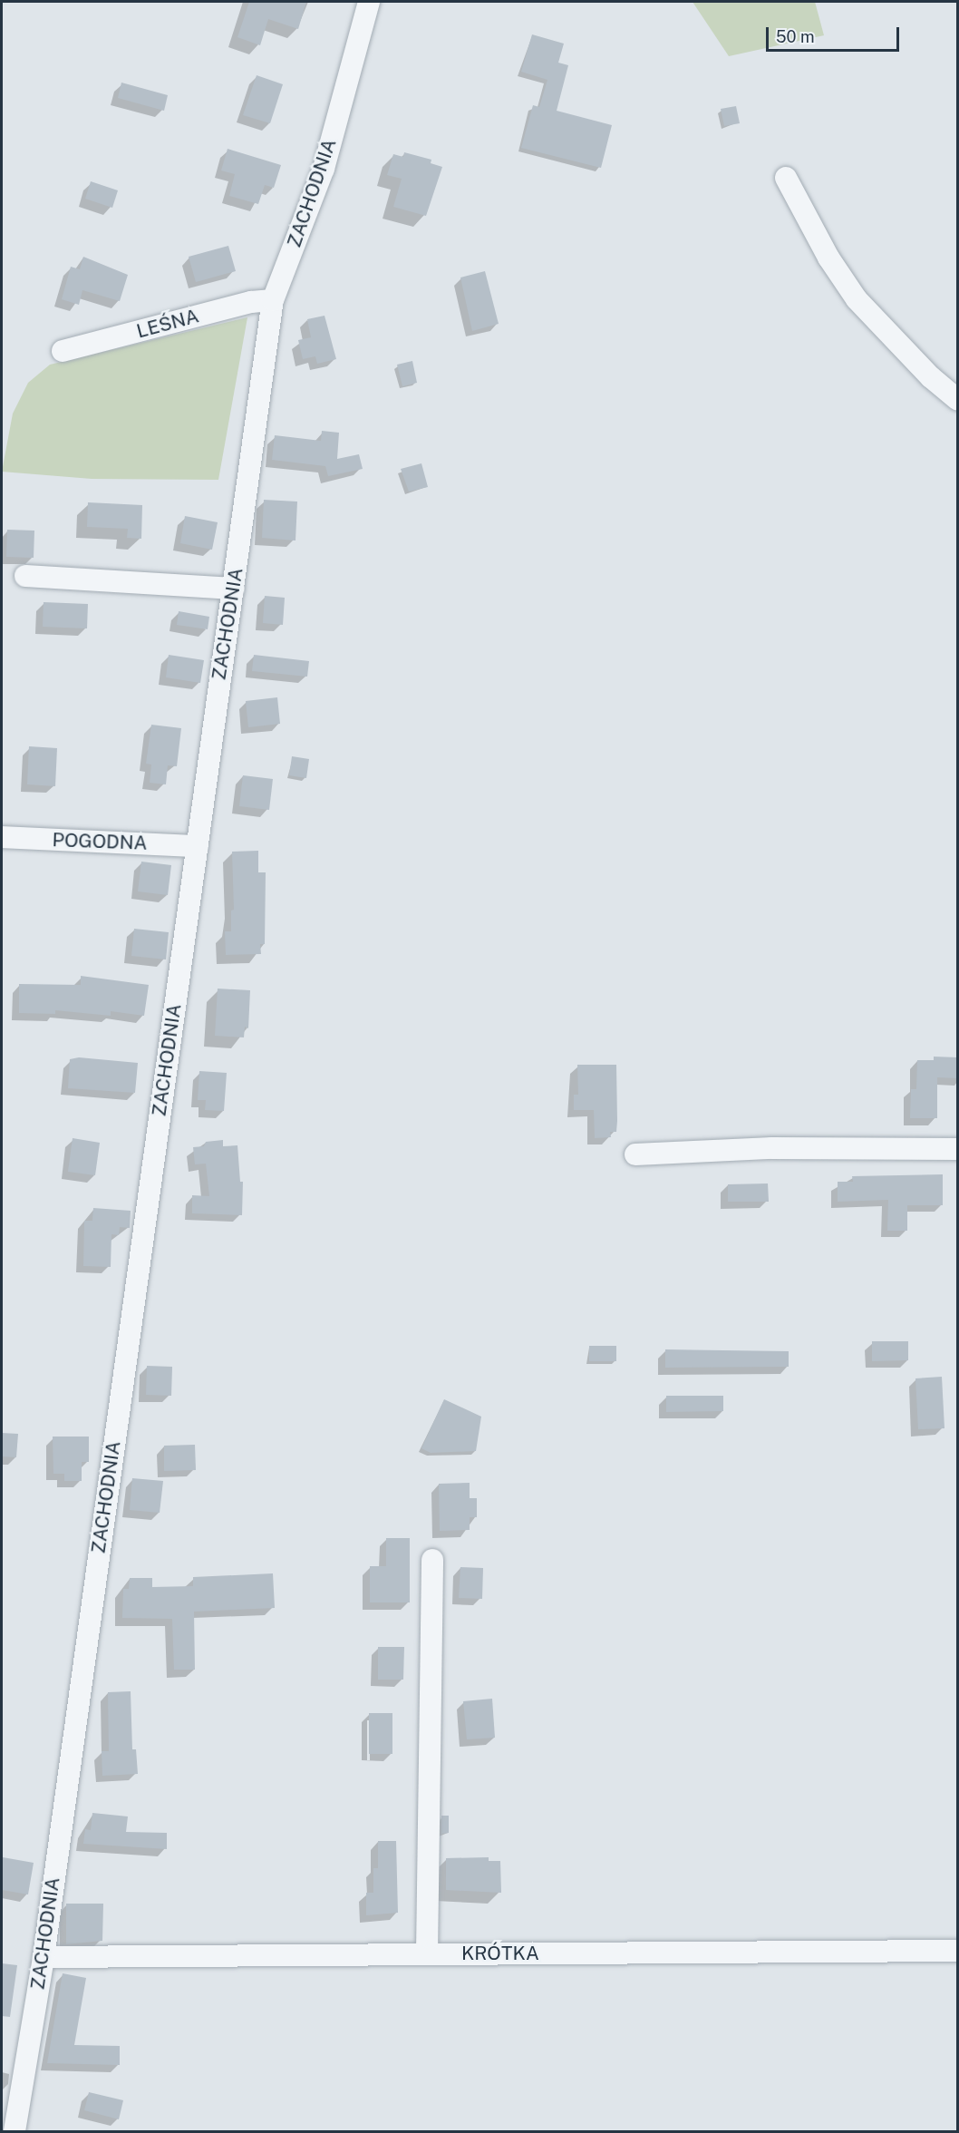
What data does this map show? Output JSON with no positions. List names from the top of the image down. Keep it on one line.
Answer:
{"streets":{"street":["ZACHODNIA","LEŚNA","POGODNA","KRÓTKA"]},"crossings":[["ZACHODNIA","LEŚNA"],["ZACHODNIA","POGODNA"],["ZACHODNIA","KRÓTKA"]],"scale_bar":"50 m"}
